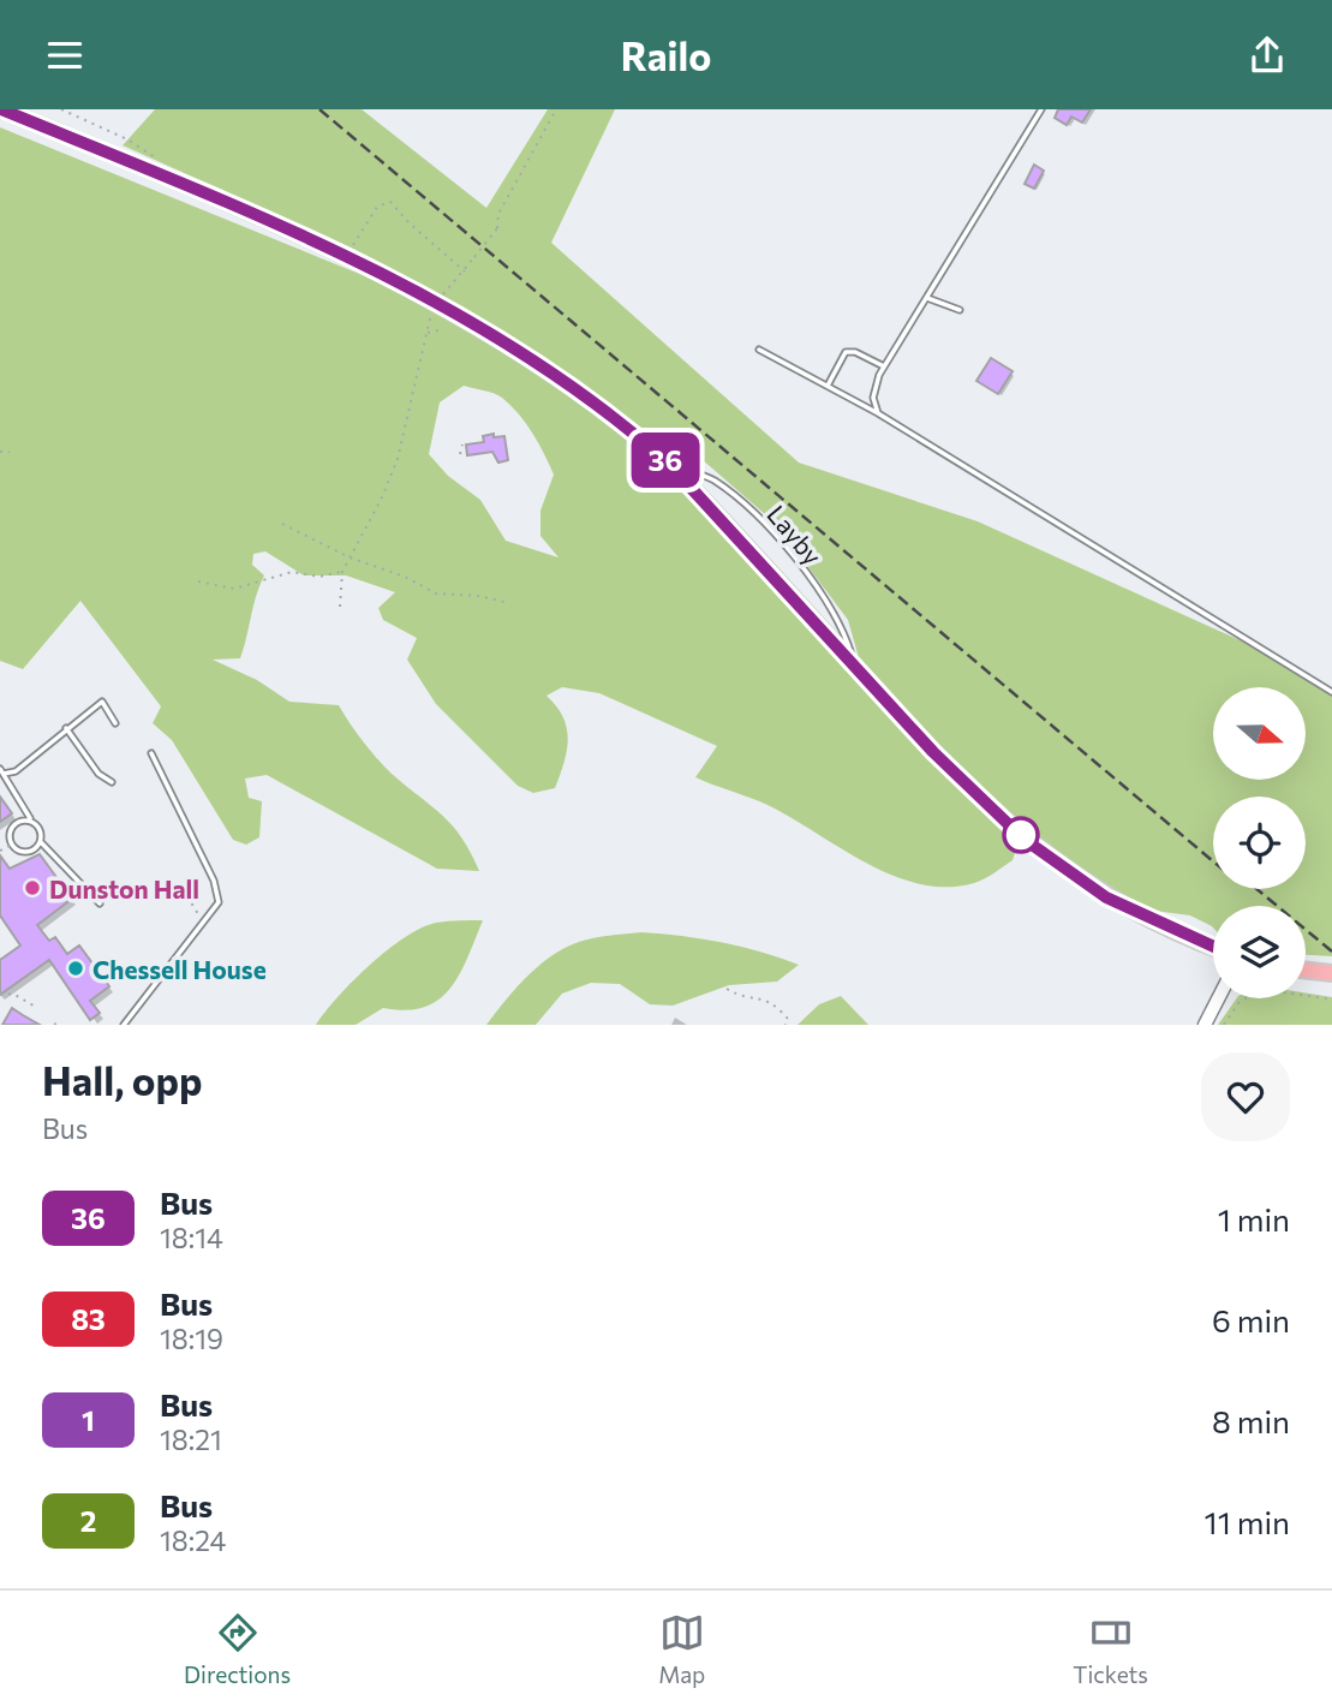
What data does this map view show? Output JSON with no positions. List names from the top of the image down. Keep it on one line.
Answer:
{"streets":{"lane":["Layby"]},"places":["Dunston Hall","Chessell House"],"lines":["bus line 36"],"north":"right","page":{"header":"Railo","on_map":"36","heading":["Hall, opp","Bus"],"list":[{"mark":"36","name":"Bus","note":"18:14","value":"1 min"},{"mark":"83","name":"Bus","note":"18:19","value":"6 min"},{"mark":"1","name":"Bus","note":"18:21","value":"8 min"},{"mark":"2","name":"Bus","note":"18:24","value":"11 min"}],"tabs":["Directions","Map","Tickets"]}}
